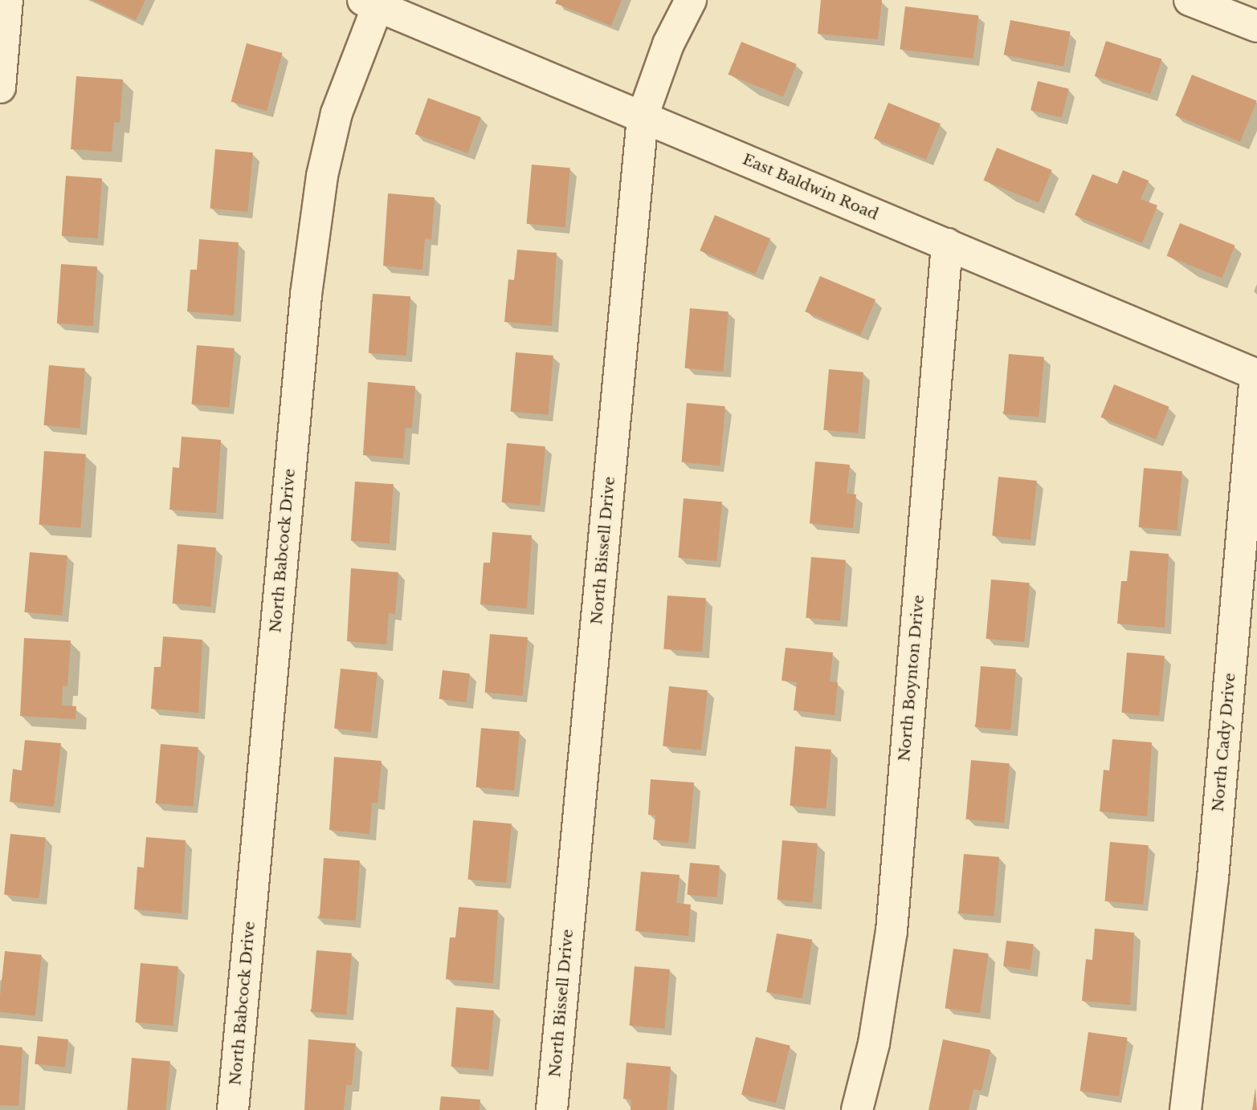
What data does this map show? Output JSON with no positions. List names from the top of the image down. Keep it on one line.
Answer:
{"streets":{"street":["East Baldwin Road","North Babcock Drive","North Bissell Drive","North Boynton Drive","North Cady Drive"]},"crossings":[["East Baldwin Road","North Babcock Drive"],["East Baldwin Road","North Bissell Drive"],["East Baldwin Road","North Boynton Drive"],["East Baldwin Road","North Cady Drive"]]}
